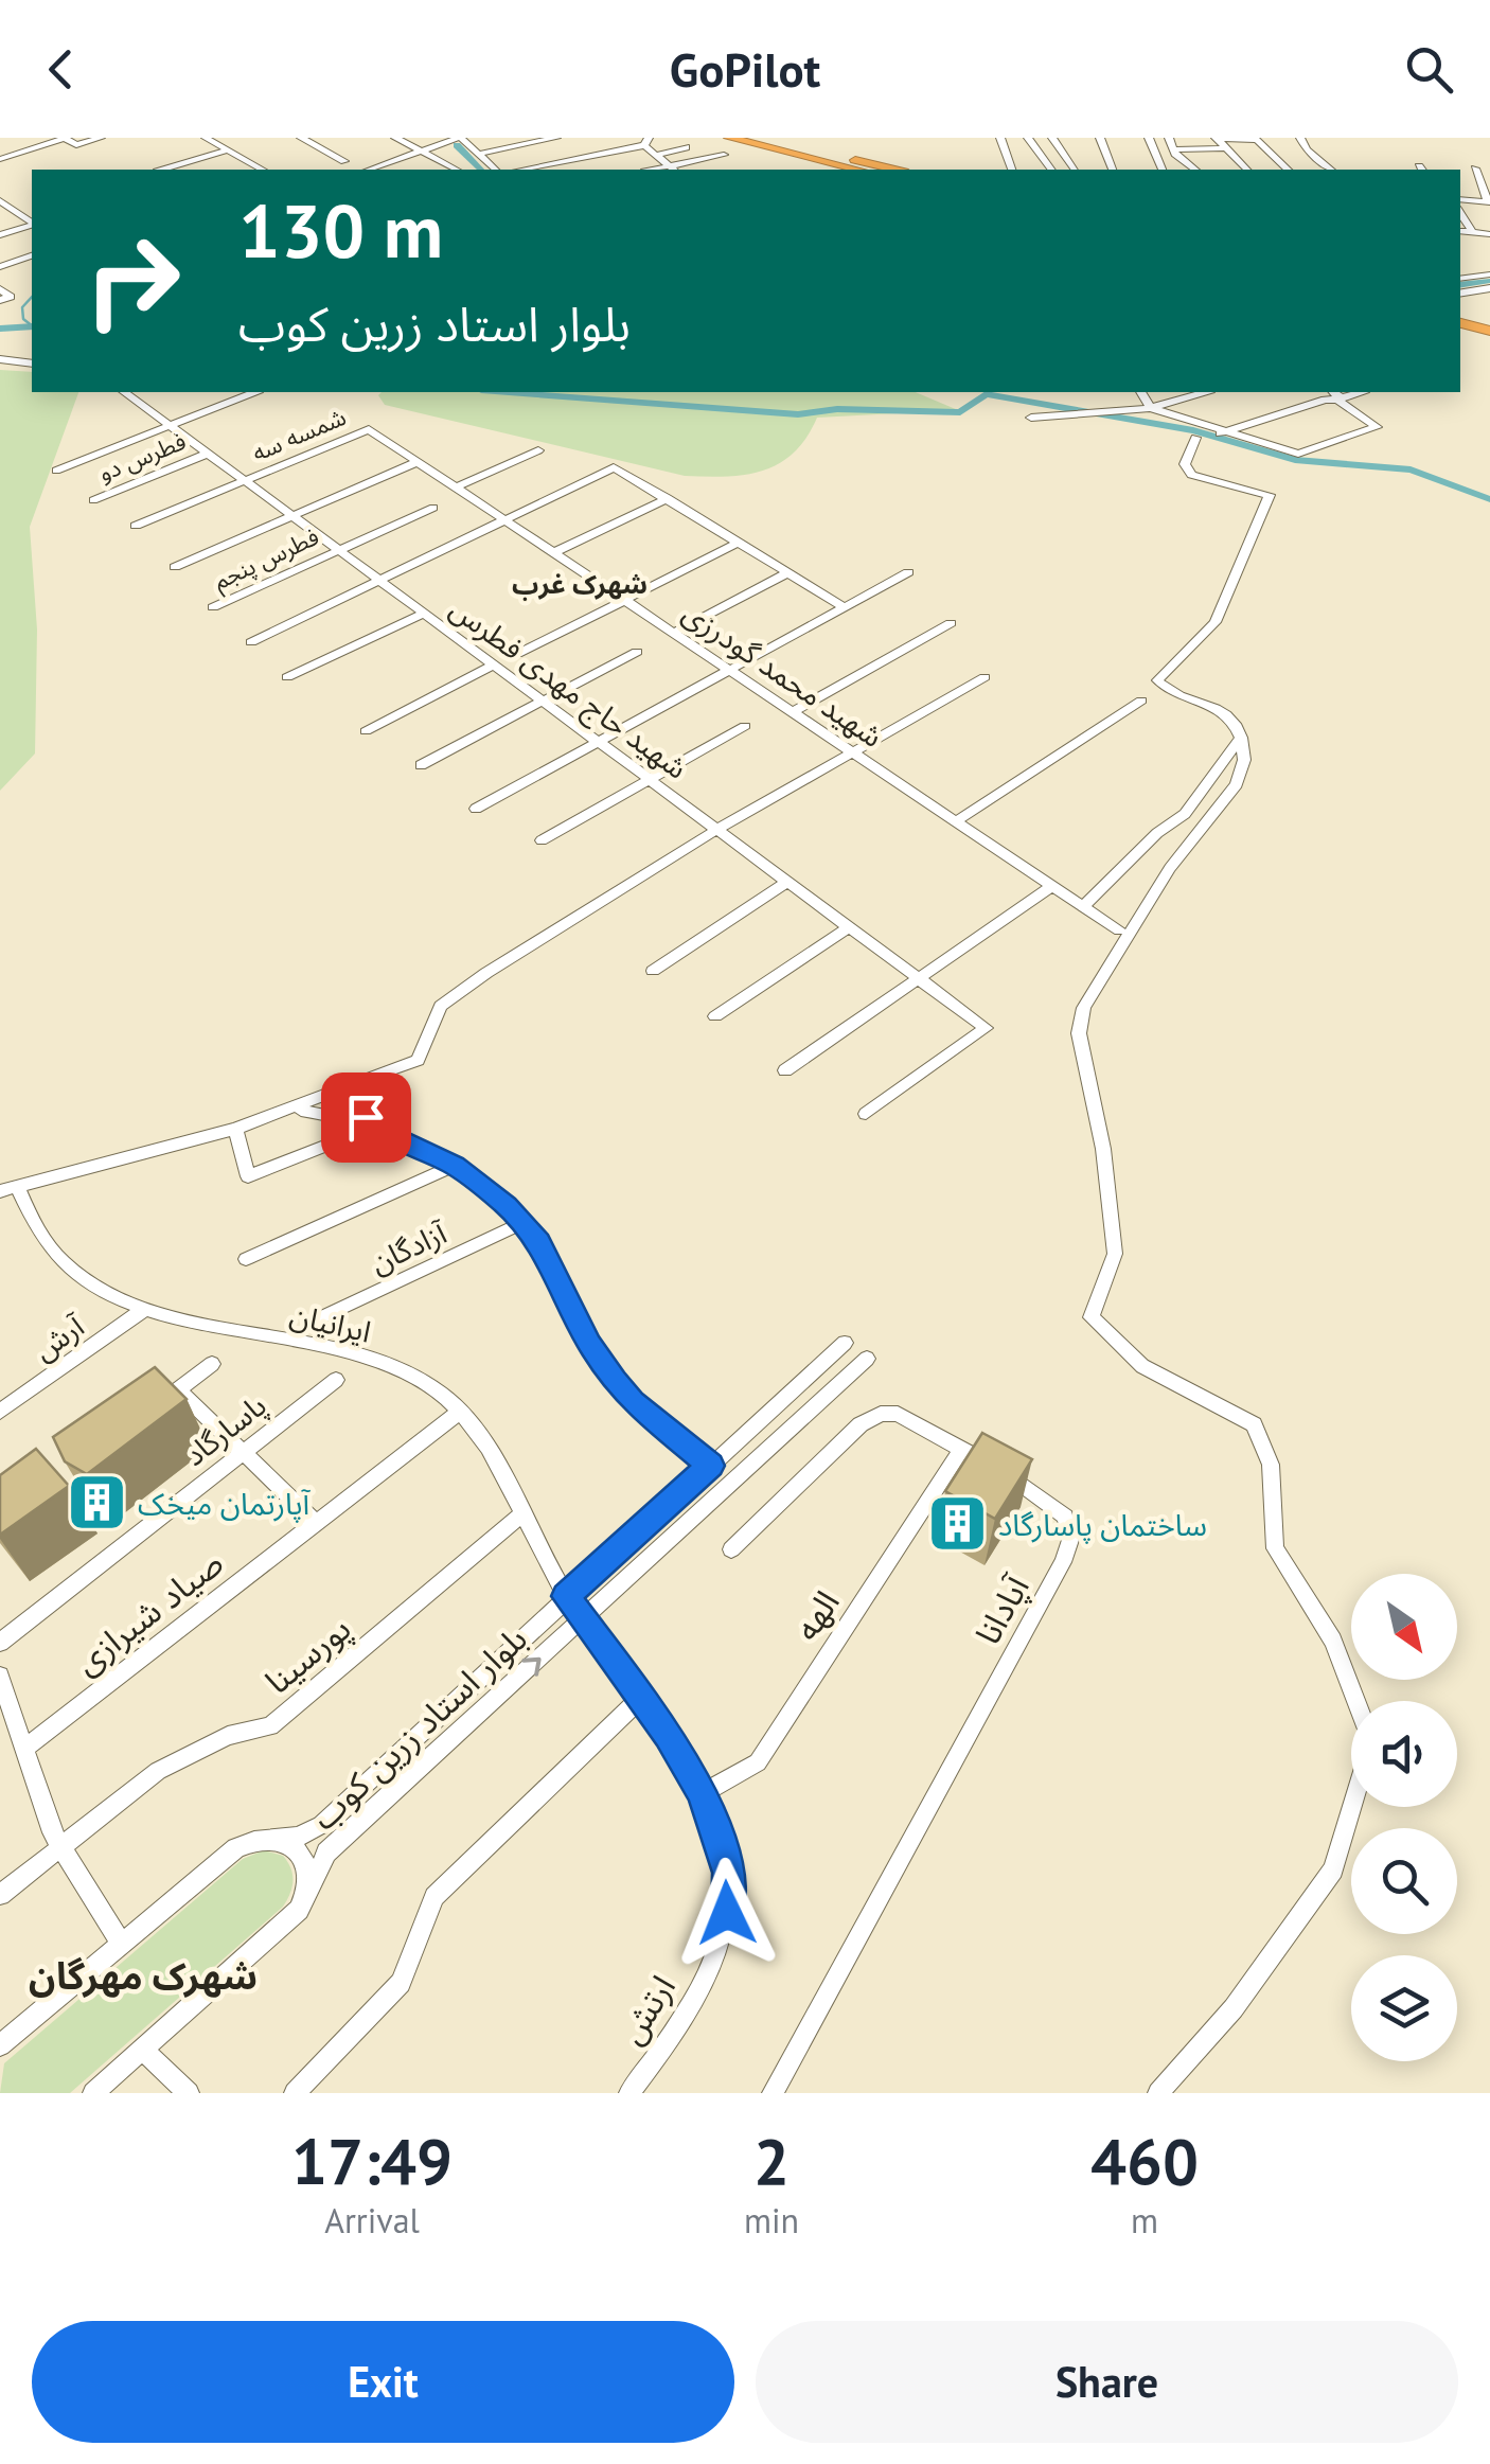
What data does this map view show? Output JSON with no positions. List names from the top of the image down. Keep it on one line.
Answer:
{"streets":{"street":["شمسه سه","فطرس دو","فطرس پنجم","شهید محمد گودرزی","شهید حاج مهدی فطرس","آزادگان","ایرانیان","آرش","پاسارگاد","آپادانا","صیاد شیرازی","الهه","پورسینا","بلوار استاد زرین کوب","ارتش"]},"crossings":[["شمسه سه","شهید محمد گودرزی"],["شمسه سه","شهید حاج مهدی فطرس"],["فطرس دو","شهید حاج مهدی فطرس"],["فطرس پنجم","شهید حاج مهدی فطرس"],["ایرانیان","آرش"],["ایرانیان","صیاد شیرازی"],["ایرانیان","پورسینا"],["ایرانیان","بلوار استاد زرین کوب"],["ایرانیان","ارتش"],["آپادانا","الهه"],["الهه","ارتش"],["بلوار استاد زرین کوب","ارتش"]],"districts":["شهرک غرب","شهرک مهرگان"],"places":{"building":["آپارتمان میخک","ساختمان پاسارگاد"]},"north":"bottom right","page":{"header":"GoPilot","turn":["130 m","بلوار استاد زرین کوب"],"eta":["17:49","Arrival","2","min","460","m"],"buttons":["Exit","Share"]}}
